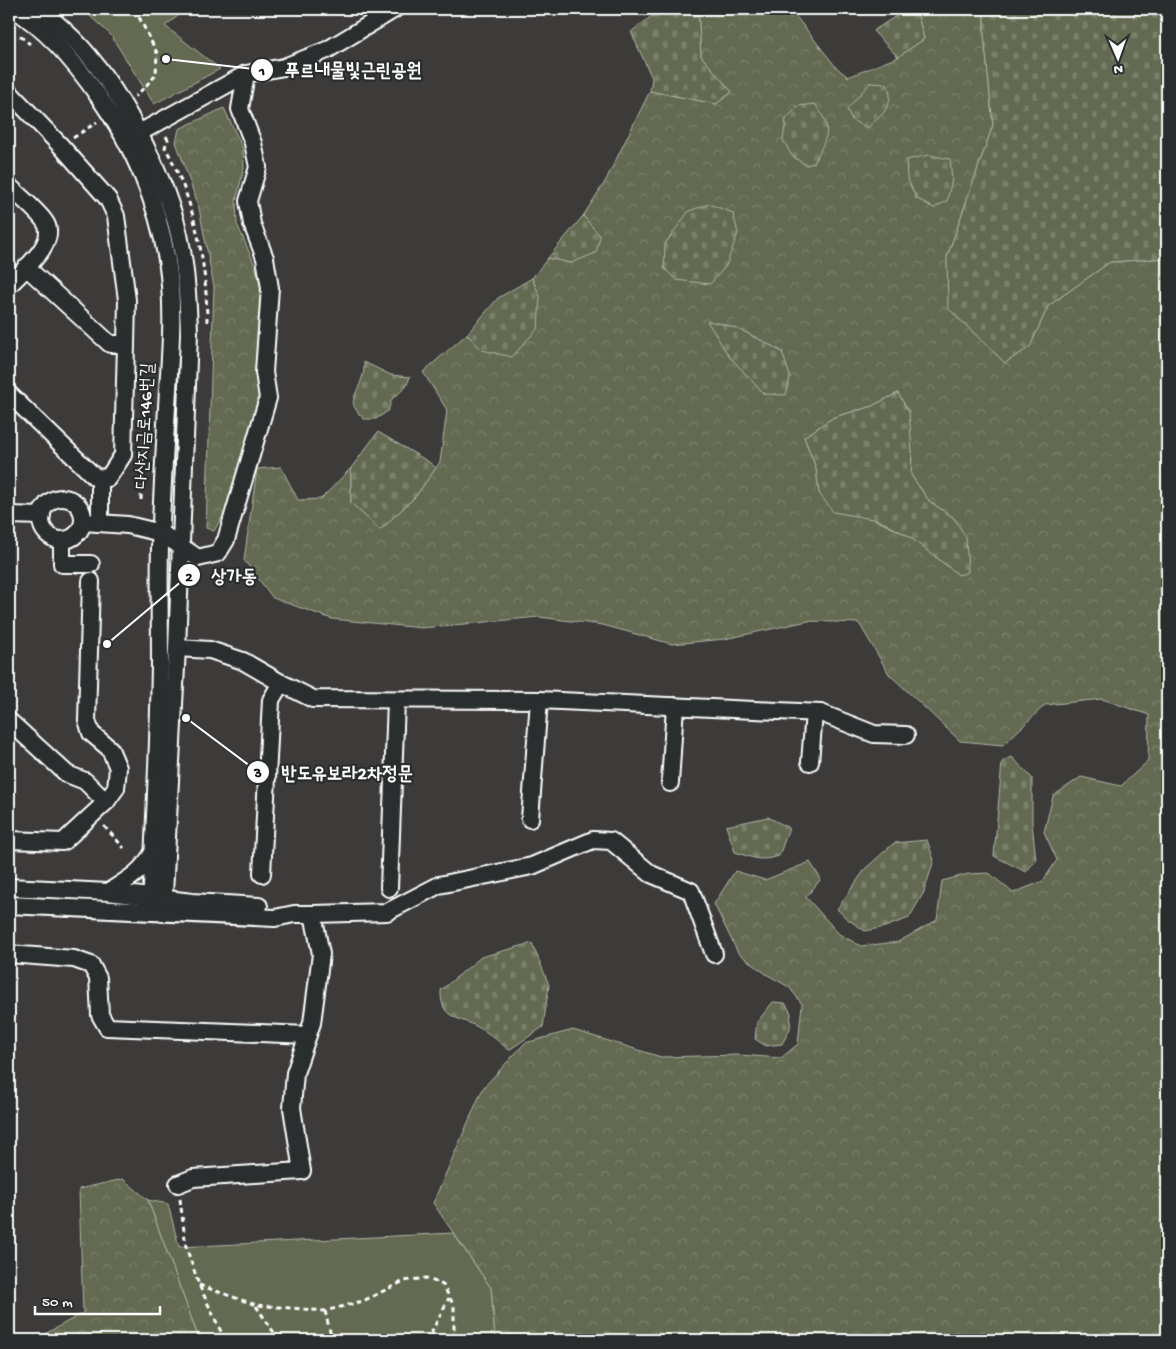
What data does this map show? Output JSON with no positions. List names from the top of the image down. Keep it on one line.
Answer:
{"streets":{"street":["다산지금로146번길"]},"places":["푸르내물빛근린공원","상가동","반도유보라2차정문"],"scale_bar":"50 m","north":"bottom"}
